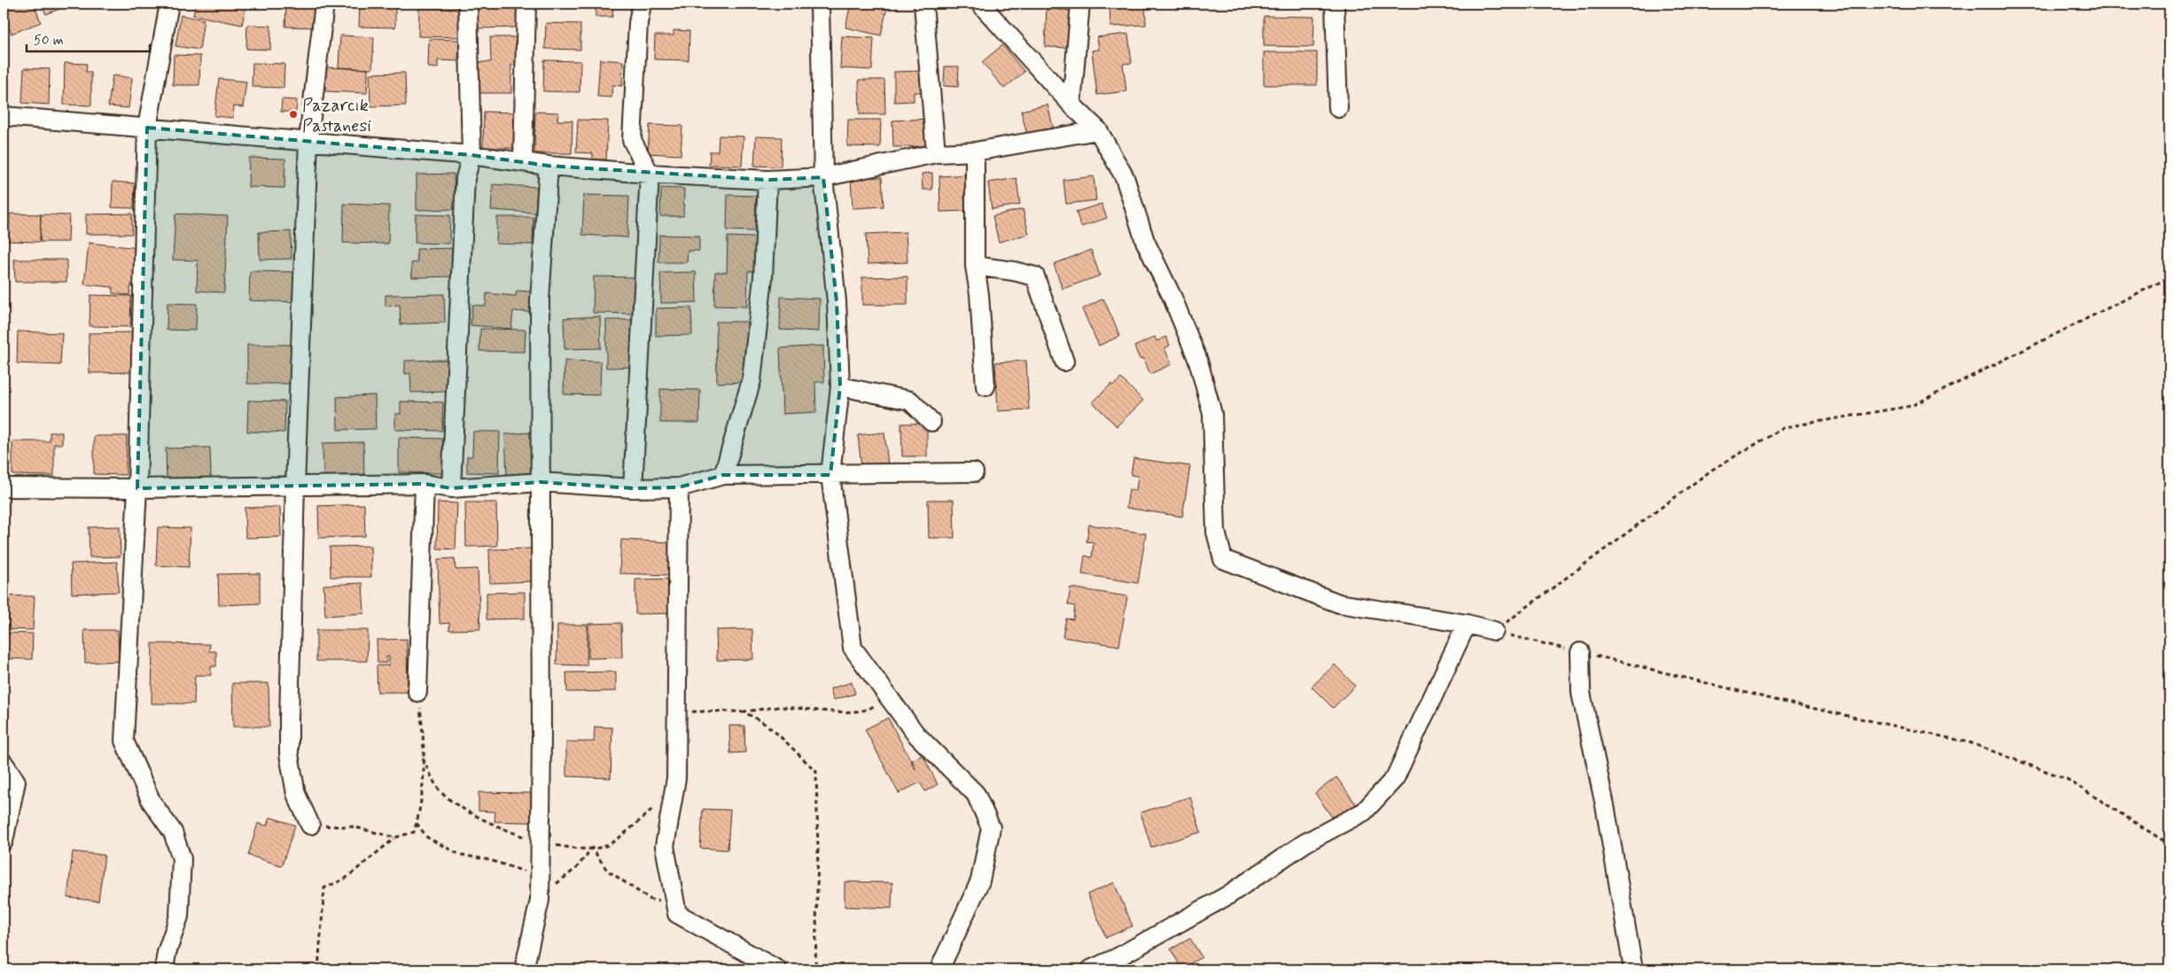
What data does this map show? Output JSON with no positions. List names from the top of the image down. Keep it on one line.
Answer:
{"places":["Pazarcık Pastanesi"],"scale_bar":"50 m"}
